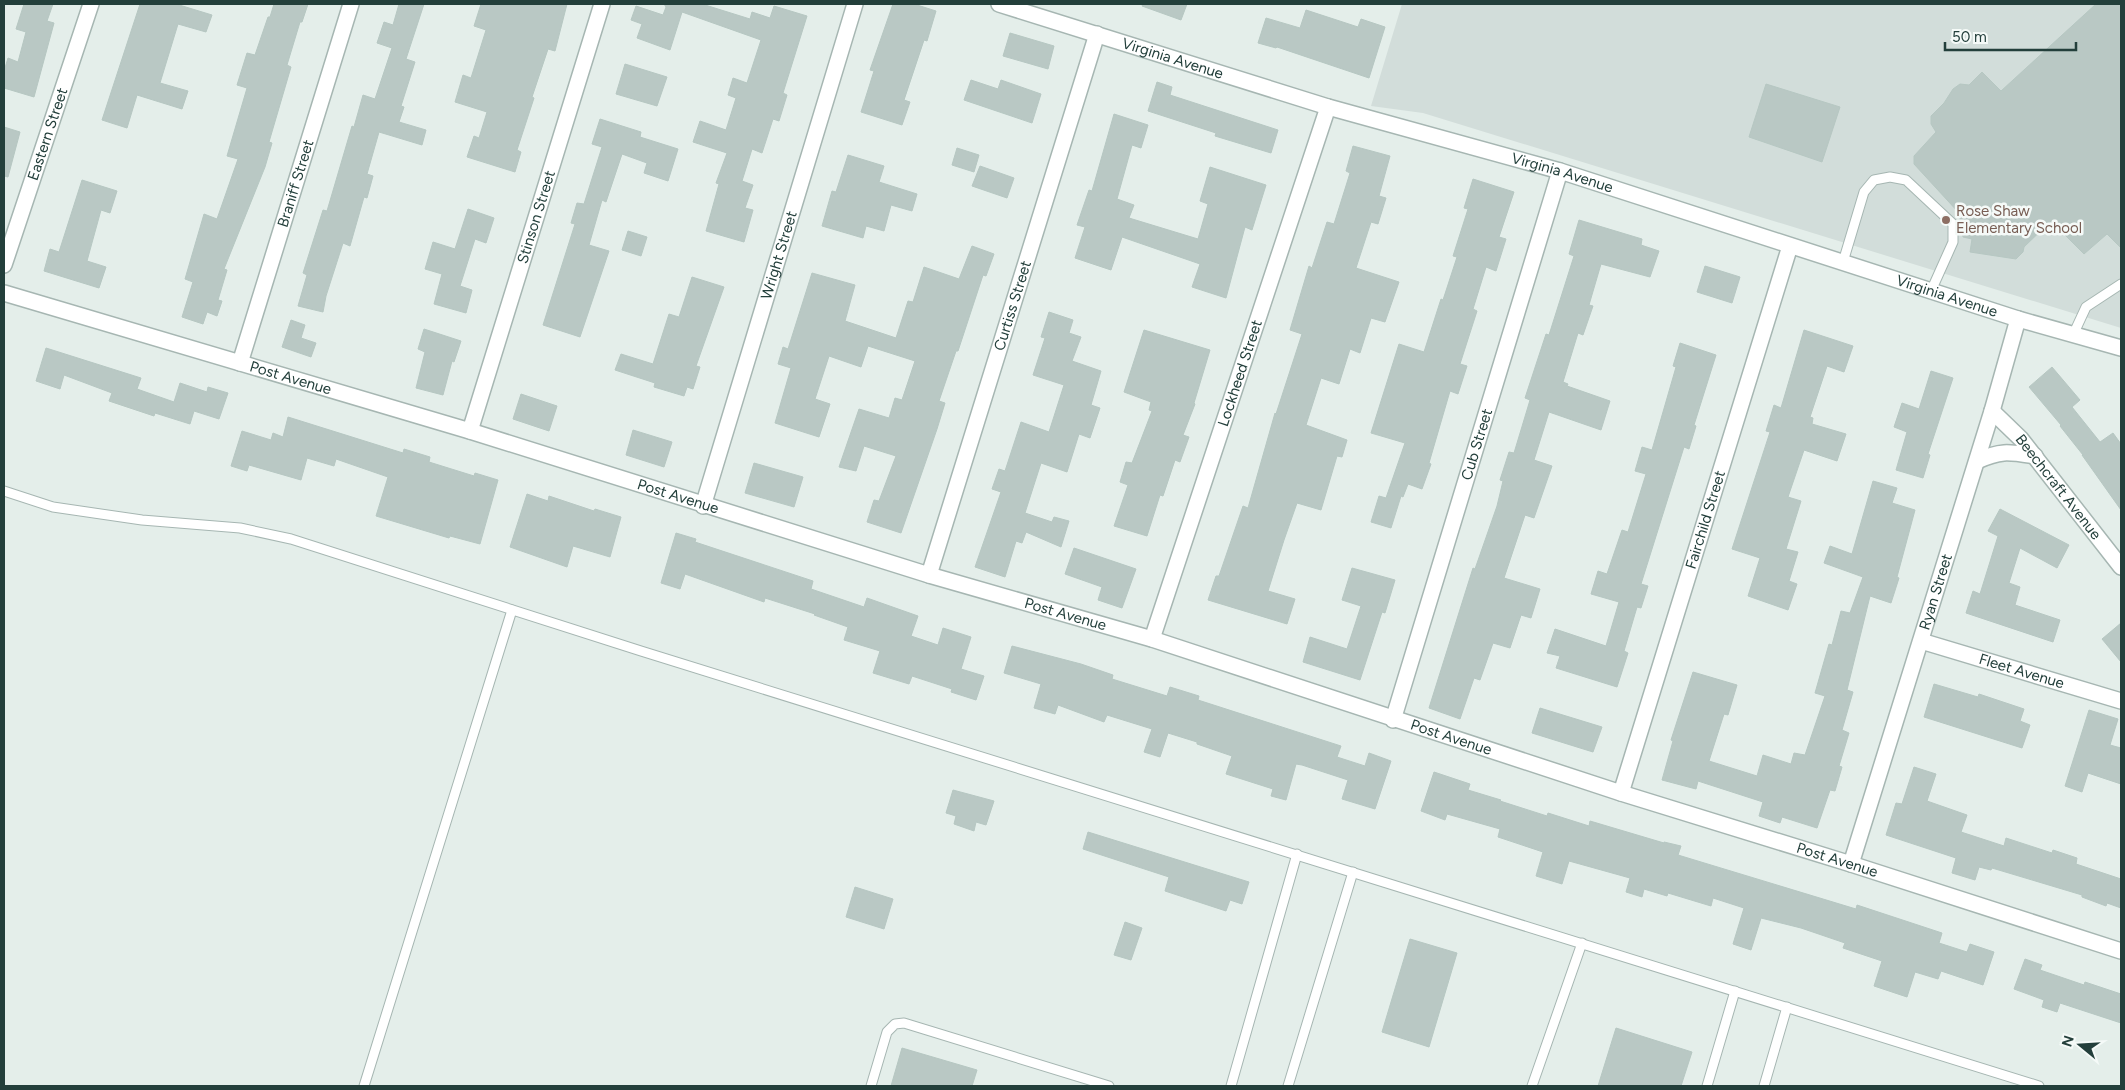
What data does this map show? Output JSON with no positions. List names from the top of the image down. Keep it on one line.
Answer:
{"streets":{"street":["Virginia Avenue","Eastern Street","Braniff Street","Stinson Street","Wright Street","Curtiss Street","Lockheed Street","Post Avenue","Cub Street","Beechcraft Avenue","Fairchild Street","Ryan Street","Fleet Avenue"]},"crossings":[["Virginia Avenue","Curtiss Street"],["Virginia Avenue","Lockheed Street"],["Virginia Avenue","Cub Street"],["Virginia Avenue","Fairchild Street"],["Virginia Avenue","Ryan Street"],["Braniff Street","Post Avenue"],["Stinson Street","Post Avenue"],["Wright Street","Post Avenue"],["Curtiss Street","Post Avenue"],["Lockheed Street","Post Avenue"],["Post Avenue","Cub Street"],["Post Avenue","Fairchild Street"],["Post Avenue","Ryan Street"],["Beechcraft Avenue","Ryan Street"],["Ryan Street","Fleet Avenue"]],"places":["Rose Shaw Elementary School"],"scale_bar":"50 m","north":"left"}
